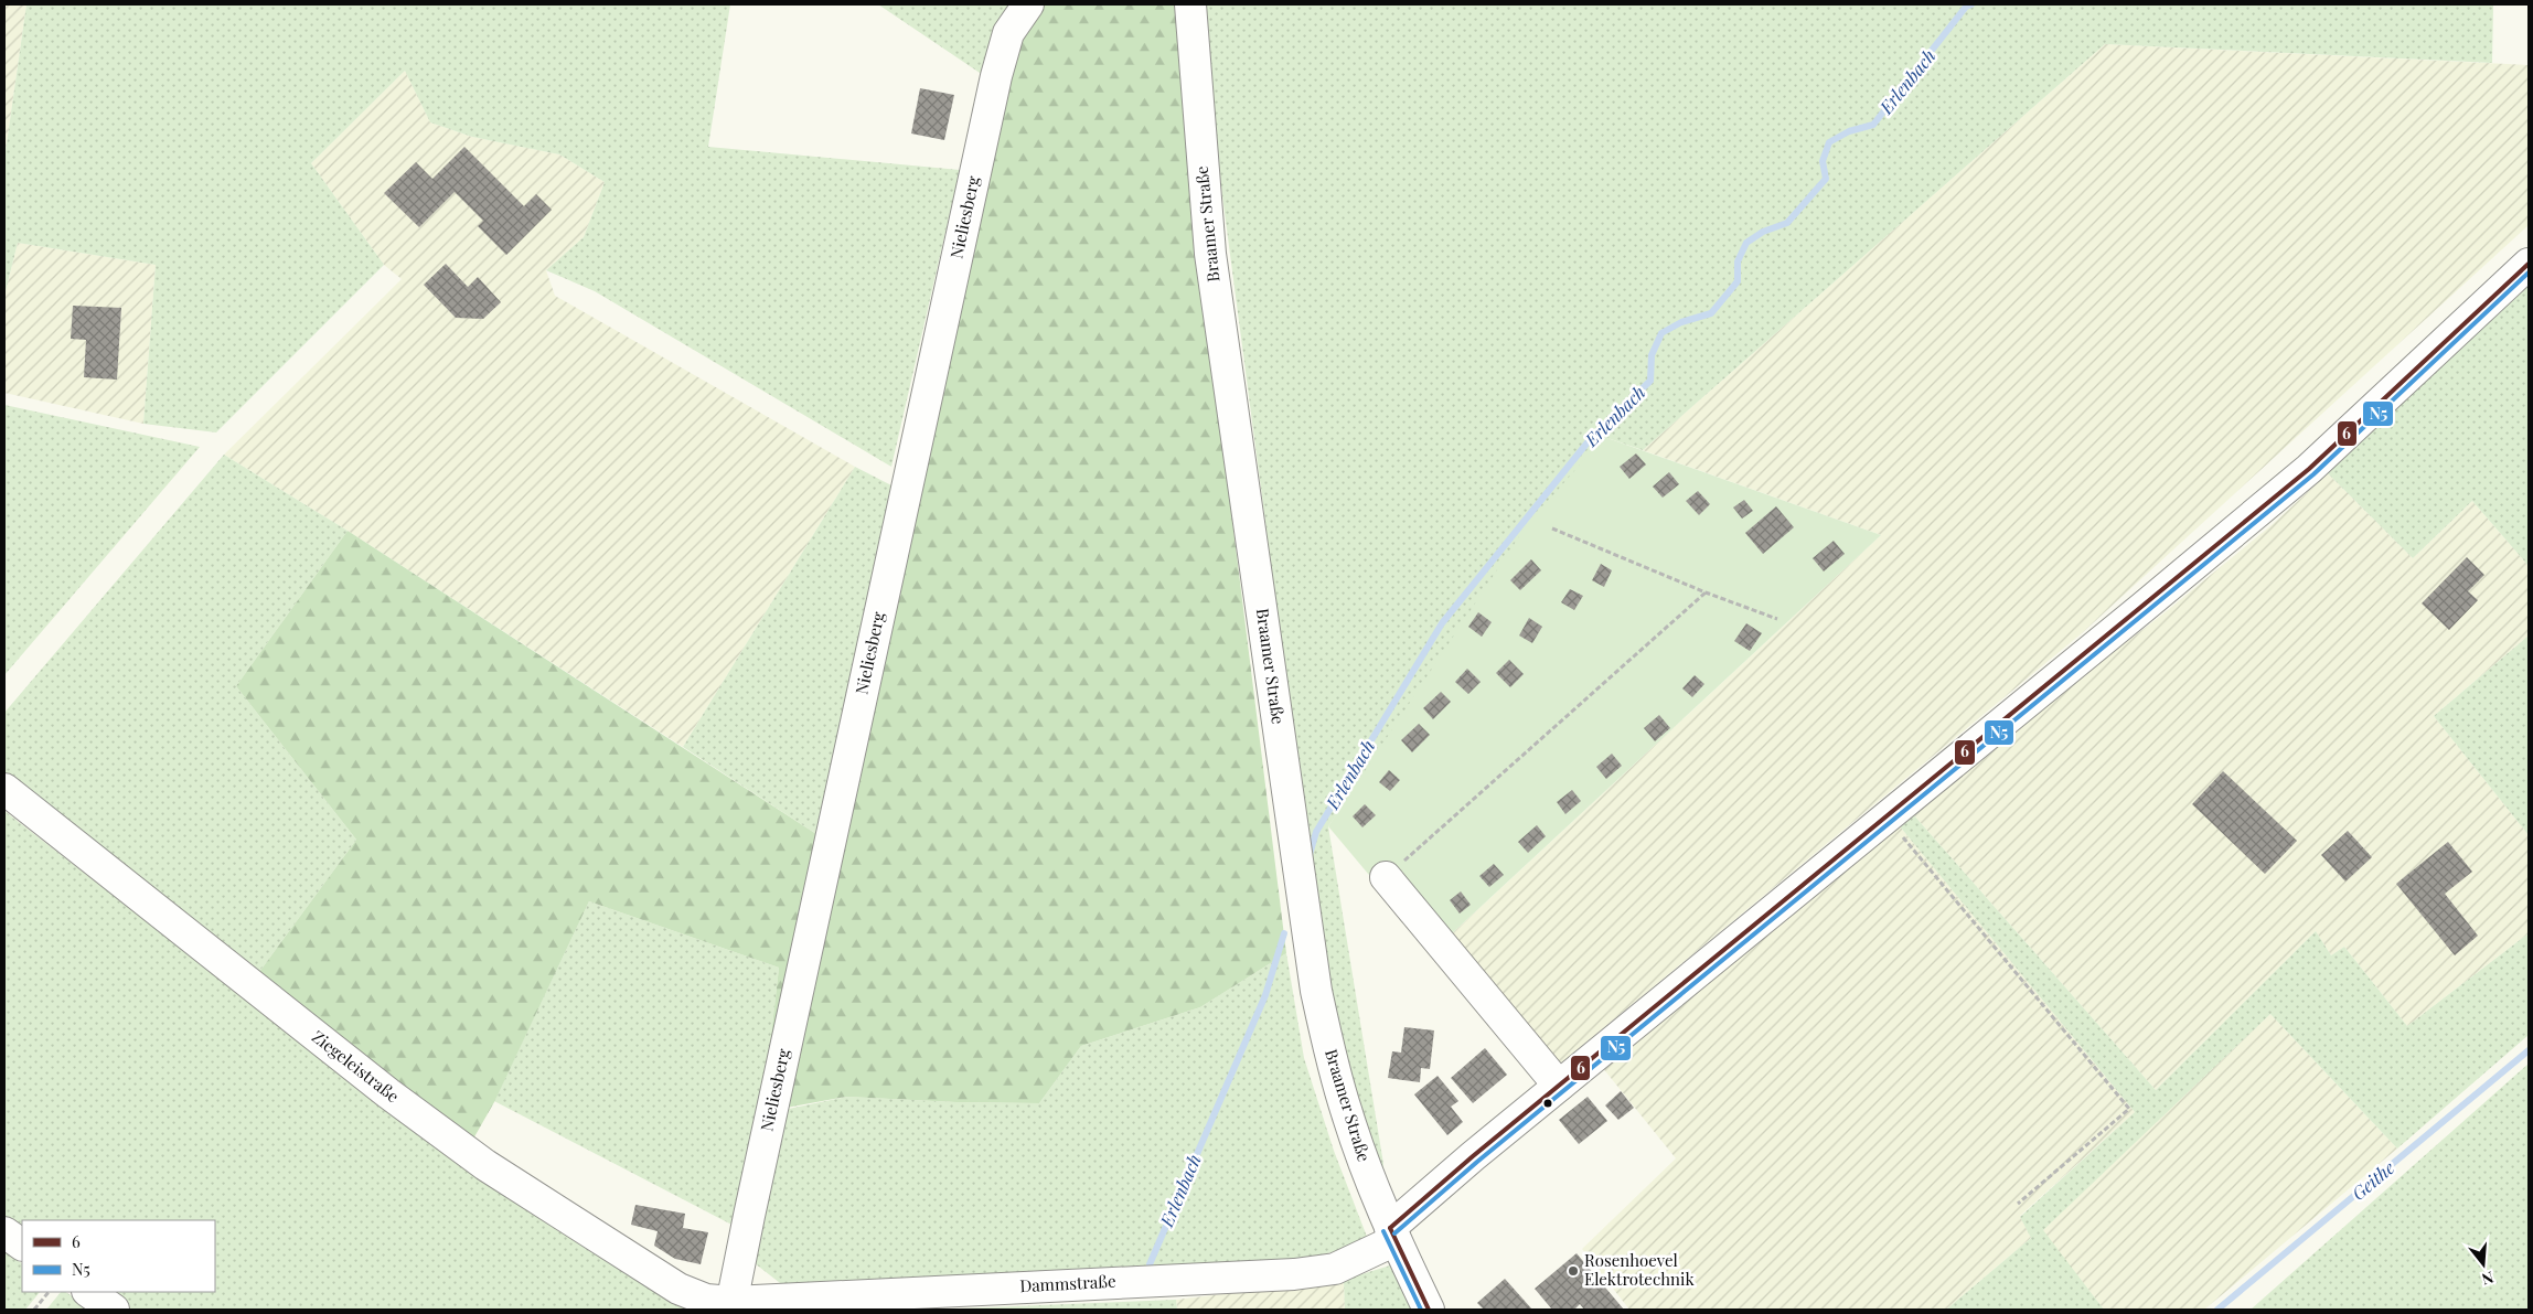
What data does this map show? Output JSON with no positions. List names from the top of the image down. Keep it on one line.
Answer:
{"streets":{"street":["Nieliesberg","Braamer Straße","Ziegeleistraße","Dammstraße"]},"crossings":[["Nieliesberg","Ziegeleistraße"],["Nieliesberg","Dammstraße"],["Braamer Straße","Dammstraße"],["Ziegeleistraße","Dammstraße"]],"water":["Erlenbach","Geithe"],"places":["Rosenhoevel Elektrotechnik"],"lines":["transit line 6","transit line N5"],"legend":["6","N5"],"north":"bottom"}
